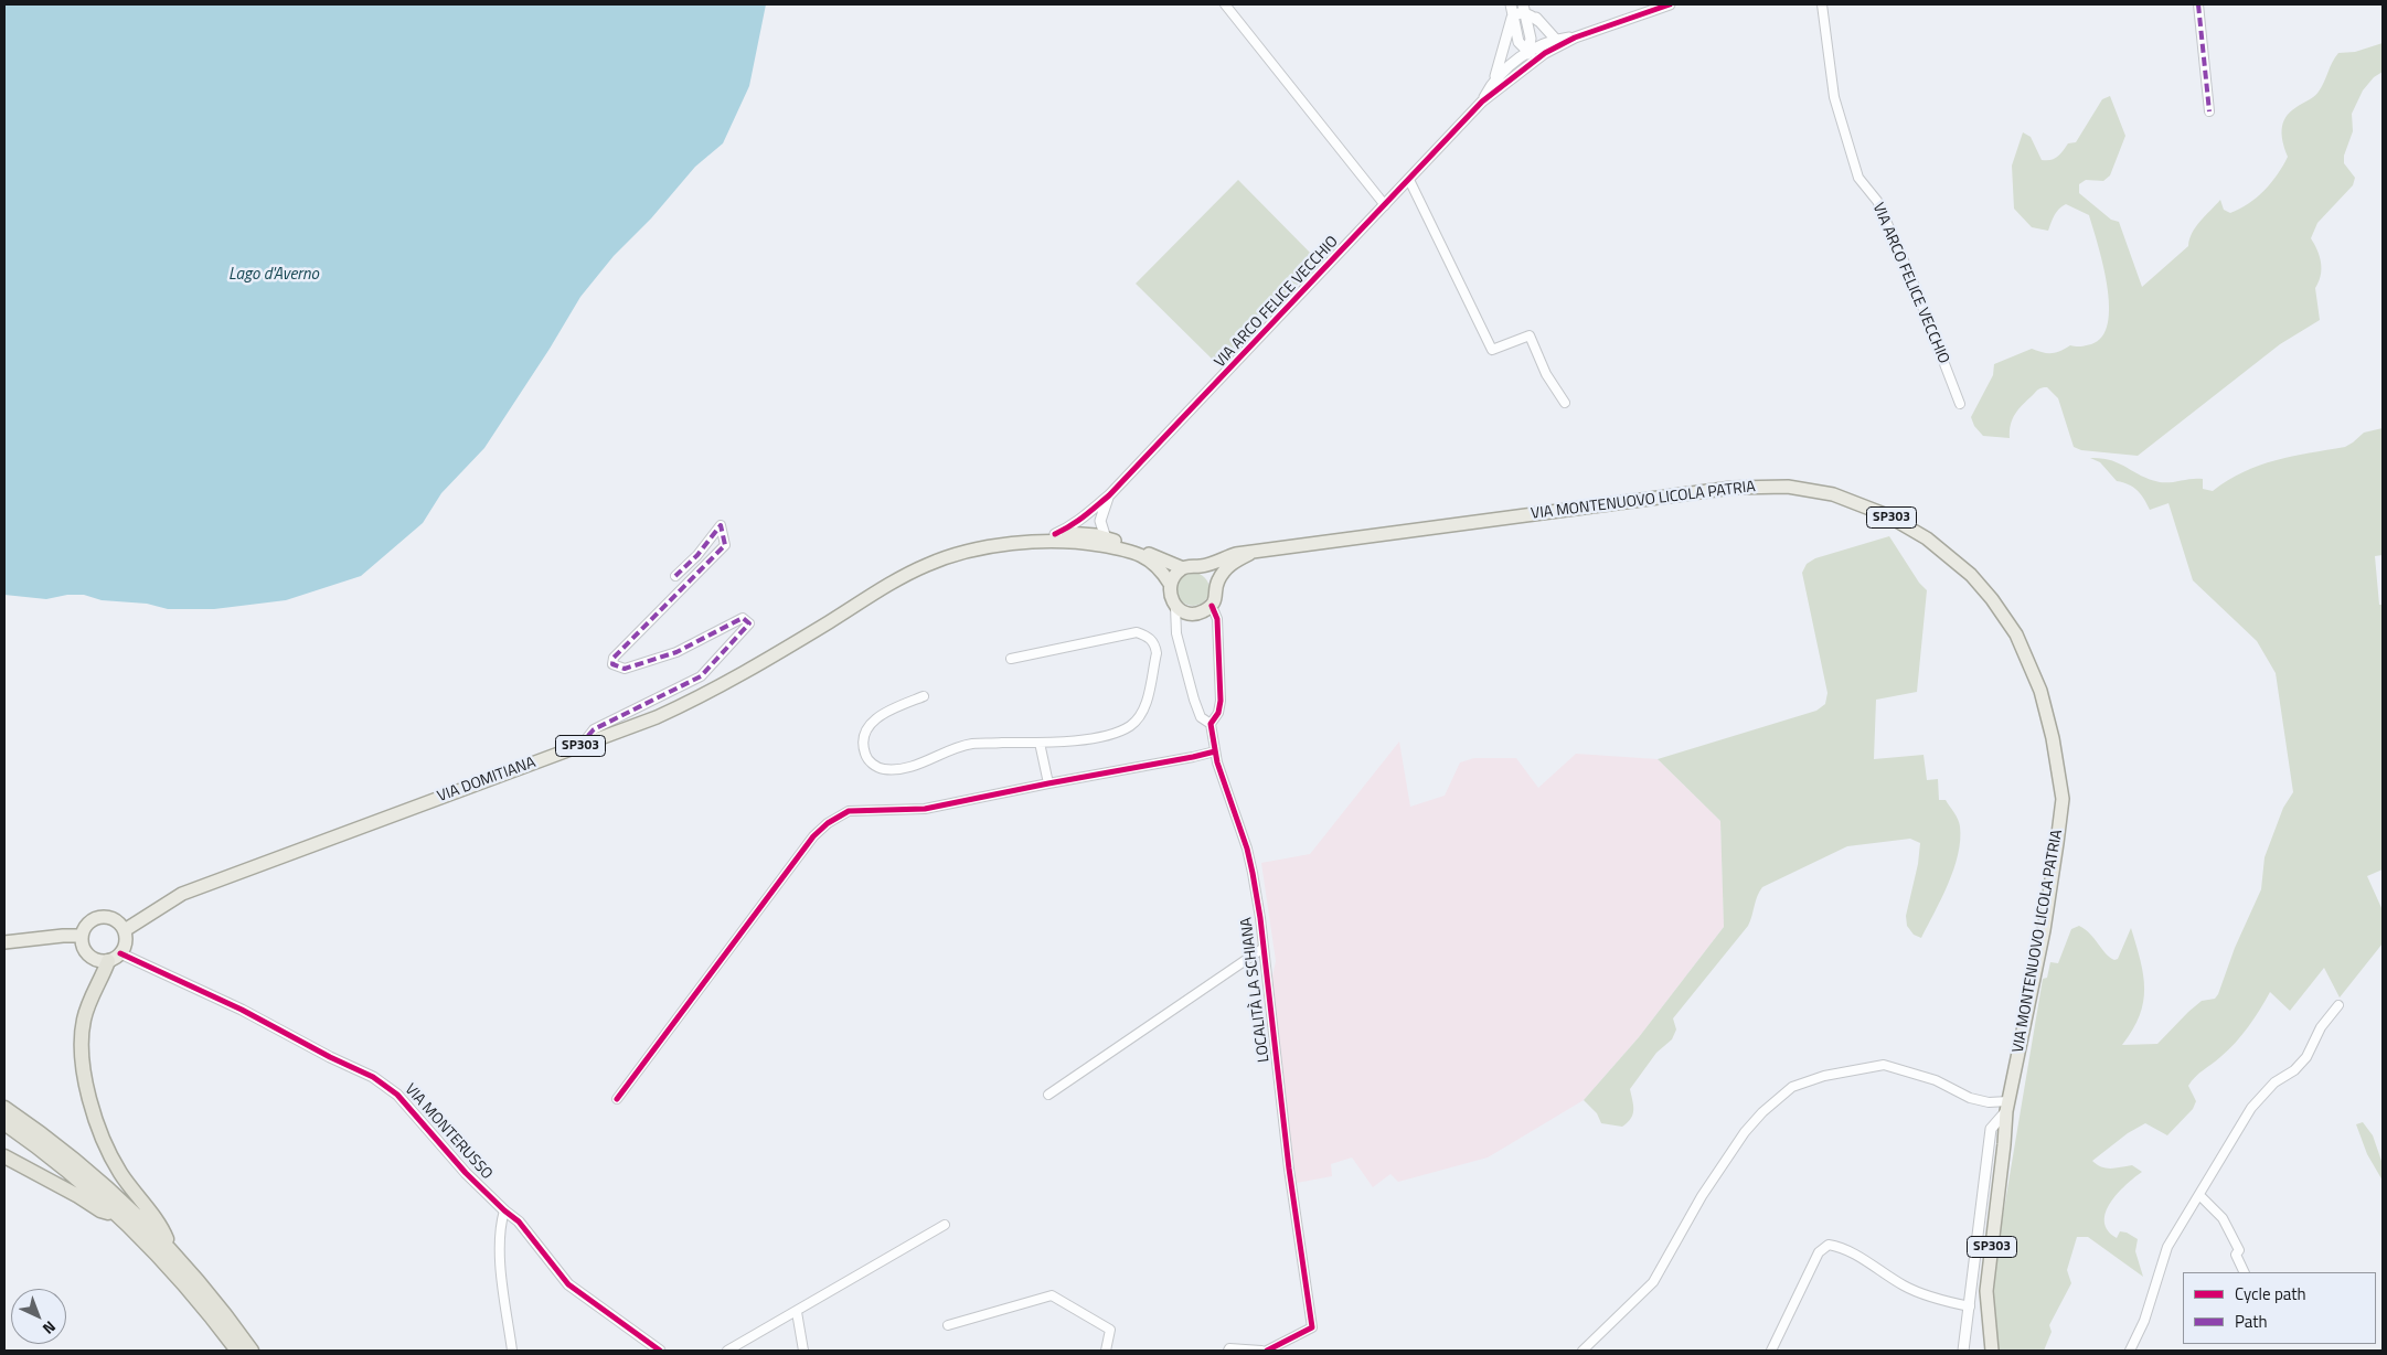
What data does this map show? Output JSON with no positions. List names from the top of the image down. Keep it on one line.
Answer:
{"streets":{"main road":["VIA MONTENUOVO LICOLA PATRIA","SP303","VIA DOMITIANA"],"street":["VIA ARCO FELICE VECCHIO","LOCALITÀ LA SCHIANA","VIA MONTERUSSO"]},"crossings":[["VIA ARCO FELICE VECCHIO","VIA DOMITIANA"],["VIA MONTENUOVO LICOLA PATRIA","VIA DOMITIANA"],["VIA MONTENUOVO LICOLA PATRIA","LOCALITÀ LA SCHIANA"],["VIA DOMITIANA","LOCALITÀ LA SCHIANA"],["VIA DOMITIANA","VIA MONTERUSSO"]],"water":["Lago d'Averno"],"legend":["Cycle path","Path"],"north":"bottom right"}
